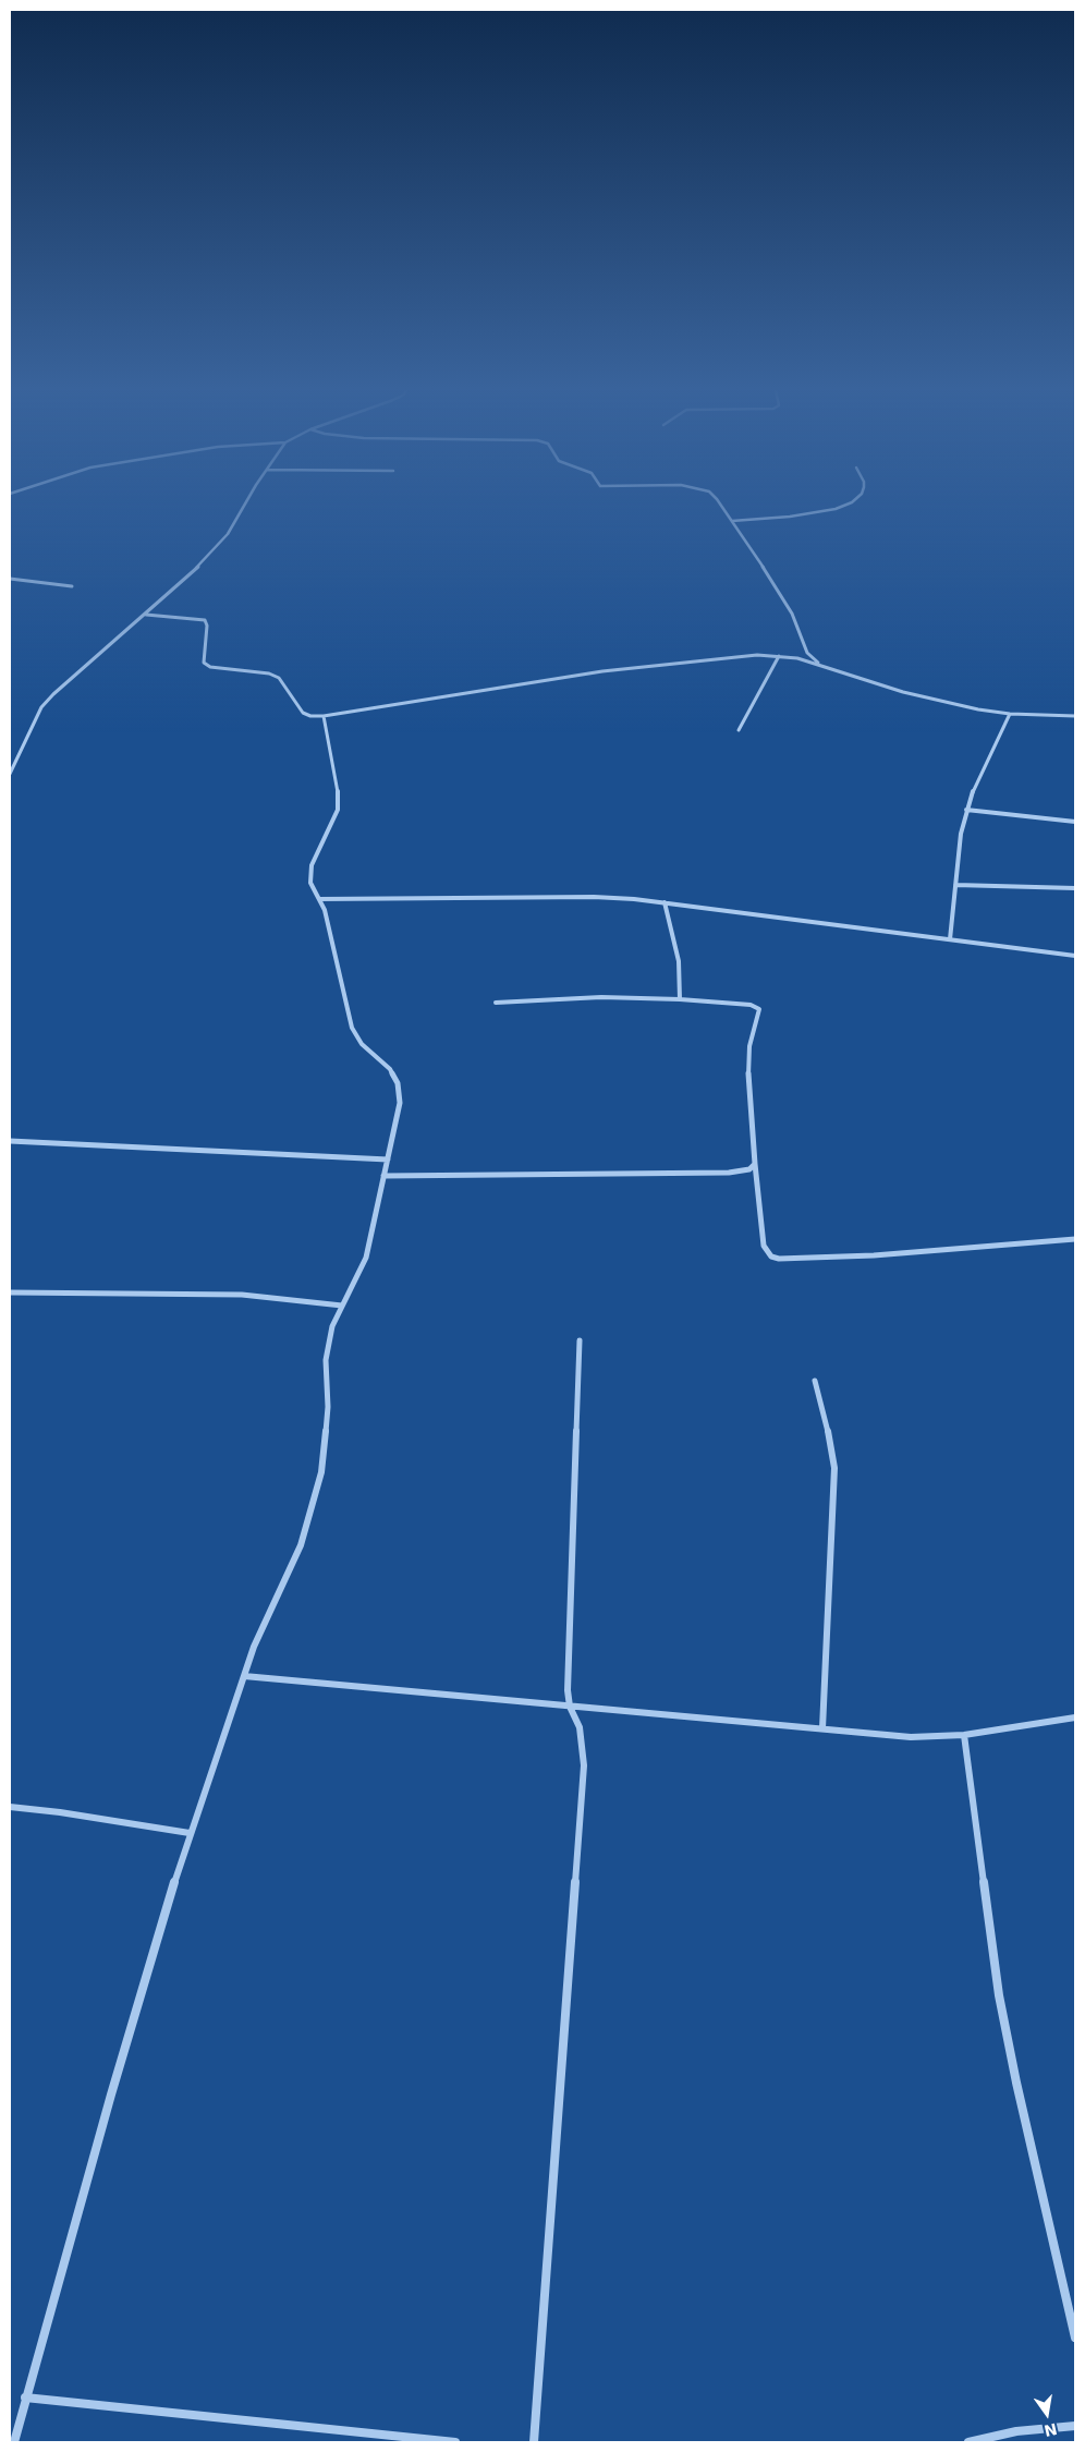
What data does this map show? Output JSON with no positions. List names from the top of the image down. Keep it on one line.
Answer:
{"north":"bottom"}
